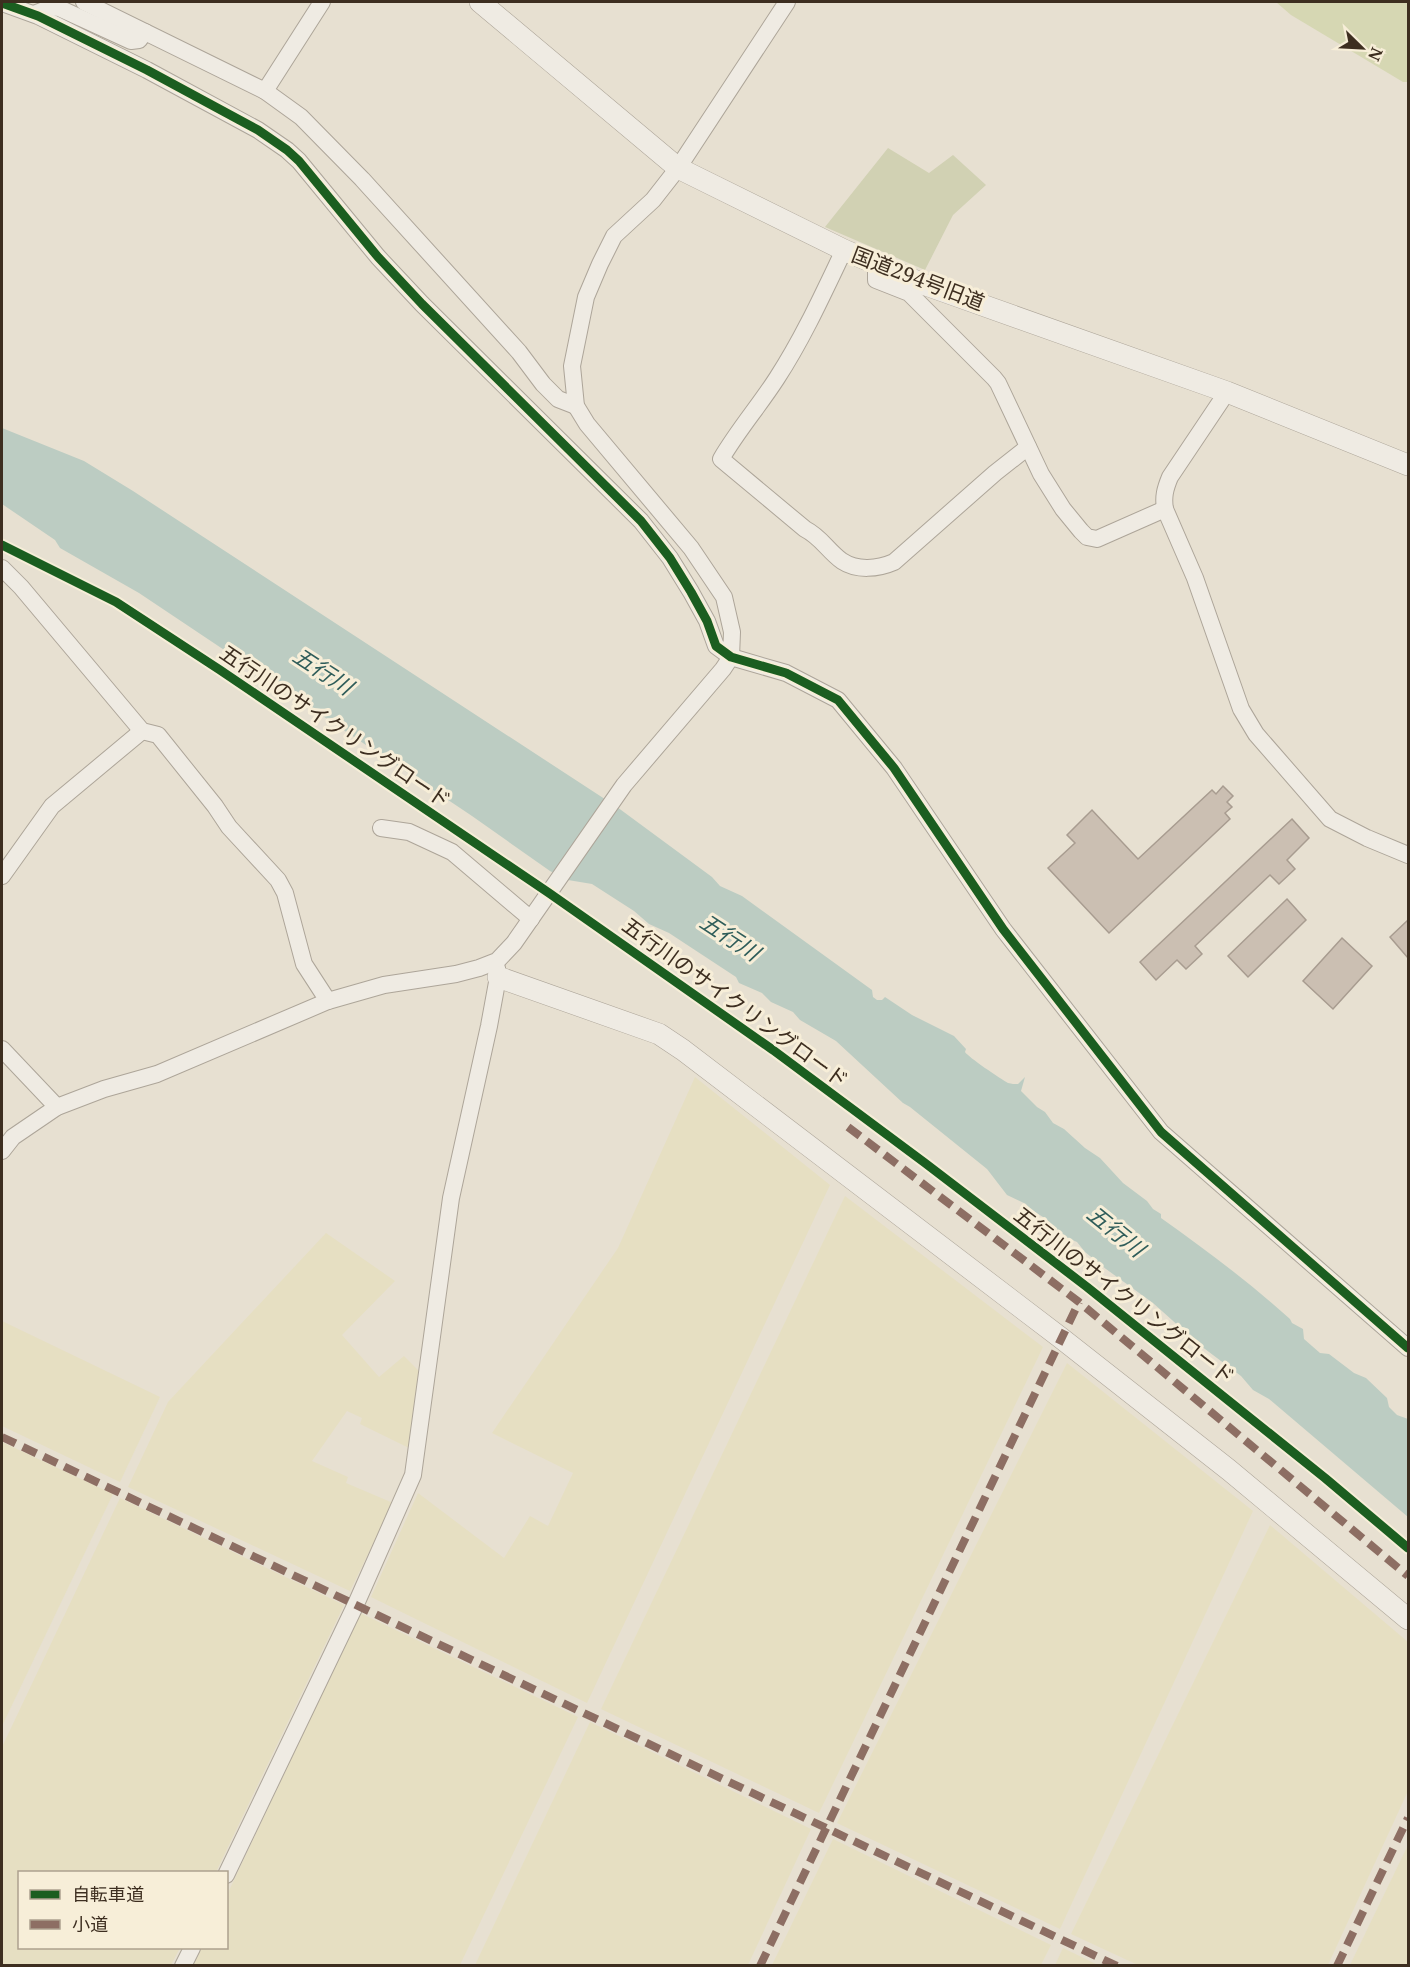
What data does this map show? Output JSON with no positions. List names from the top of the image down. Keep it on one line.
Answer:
{"streets":{"street":["国道294号旧道"],"cycle path":["五行川のサイクリングロード"]},"water":["五行川"],"legend":["自転車道","小道"],"north":"bottom right"}
